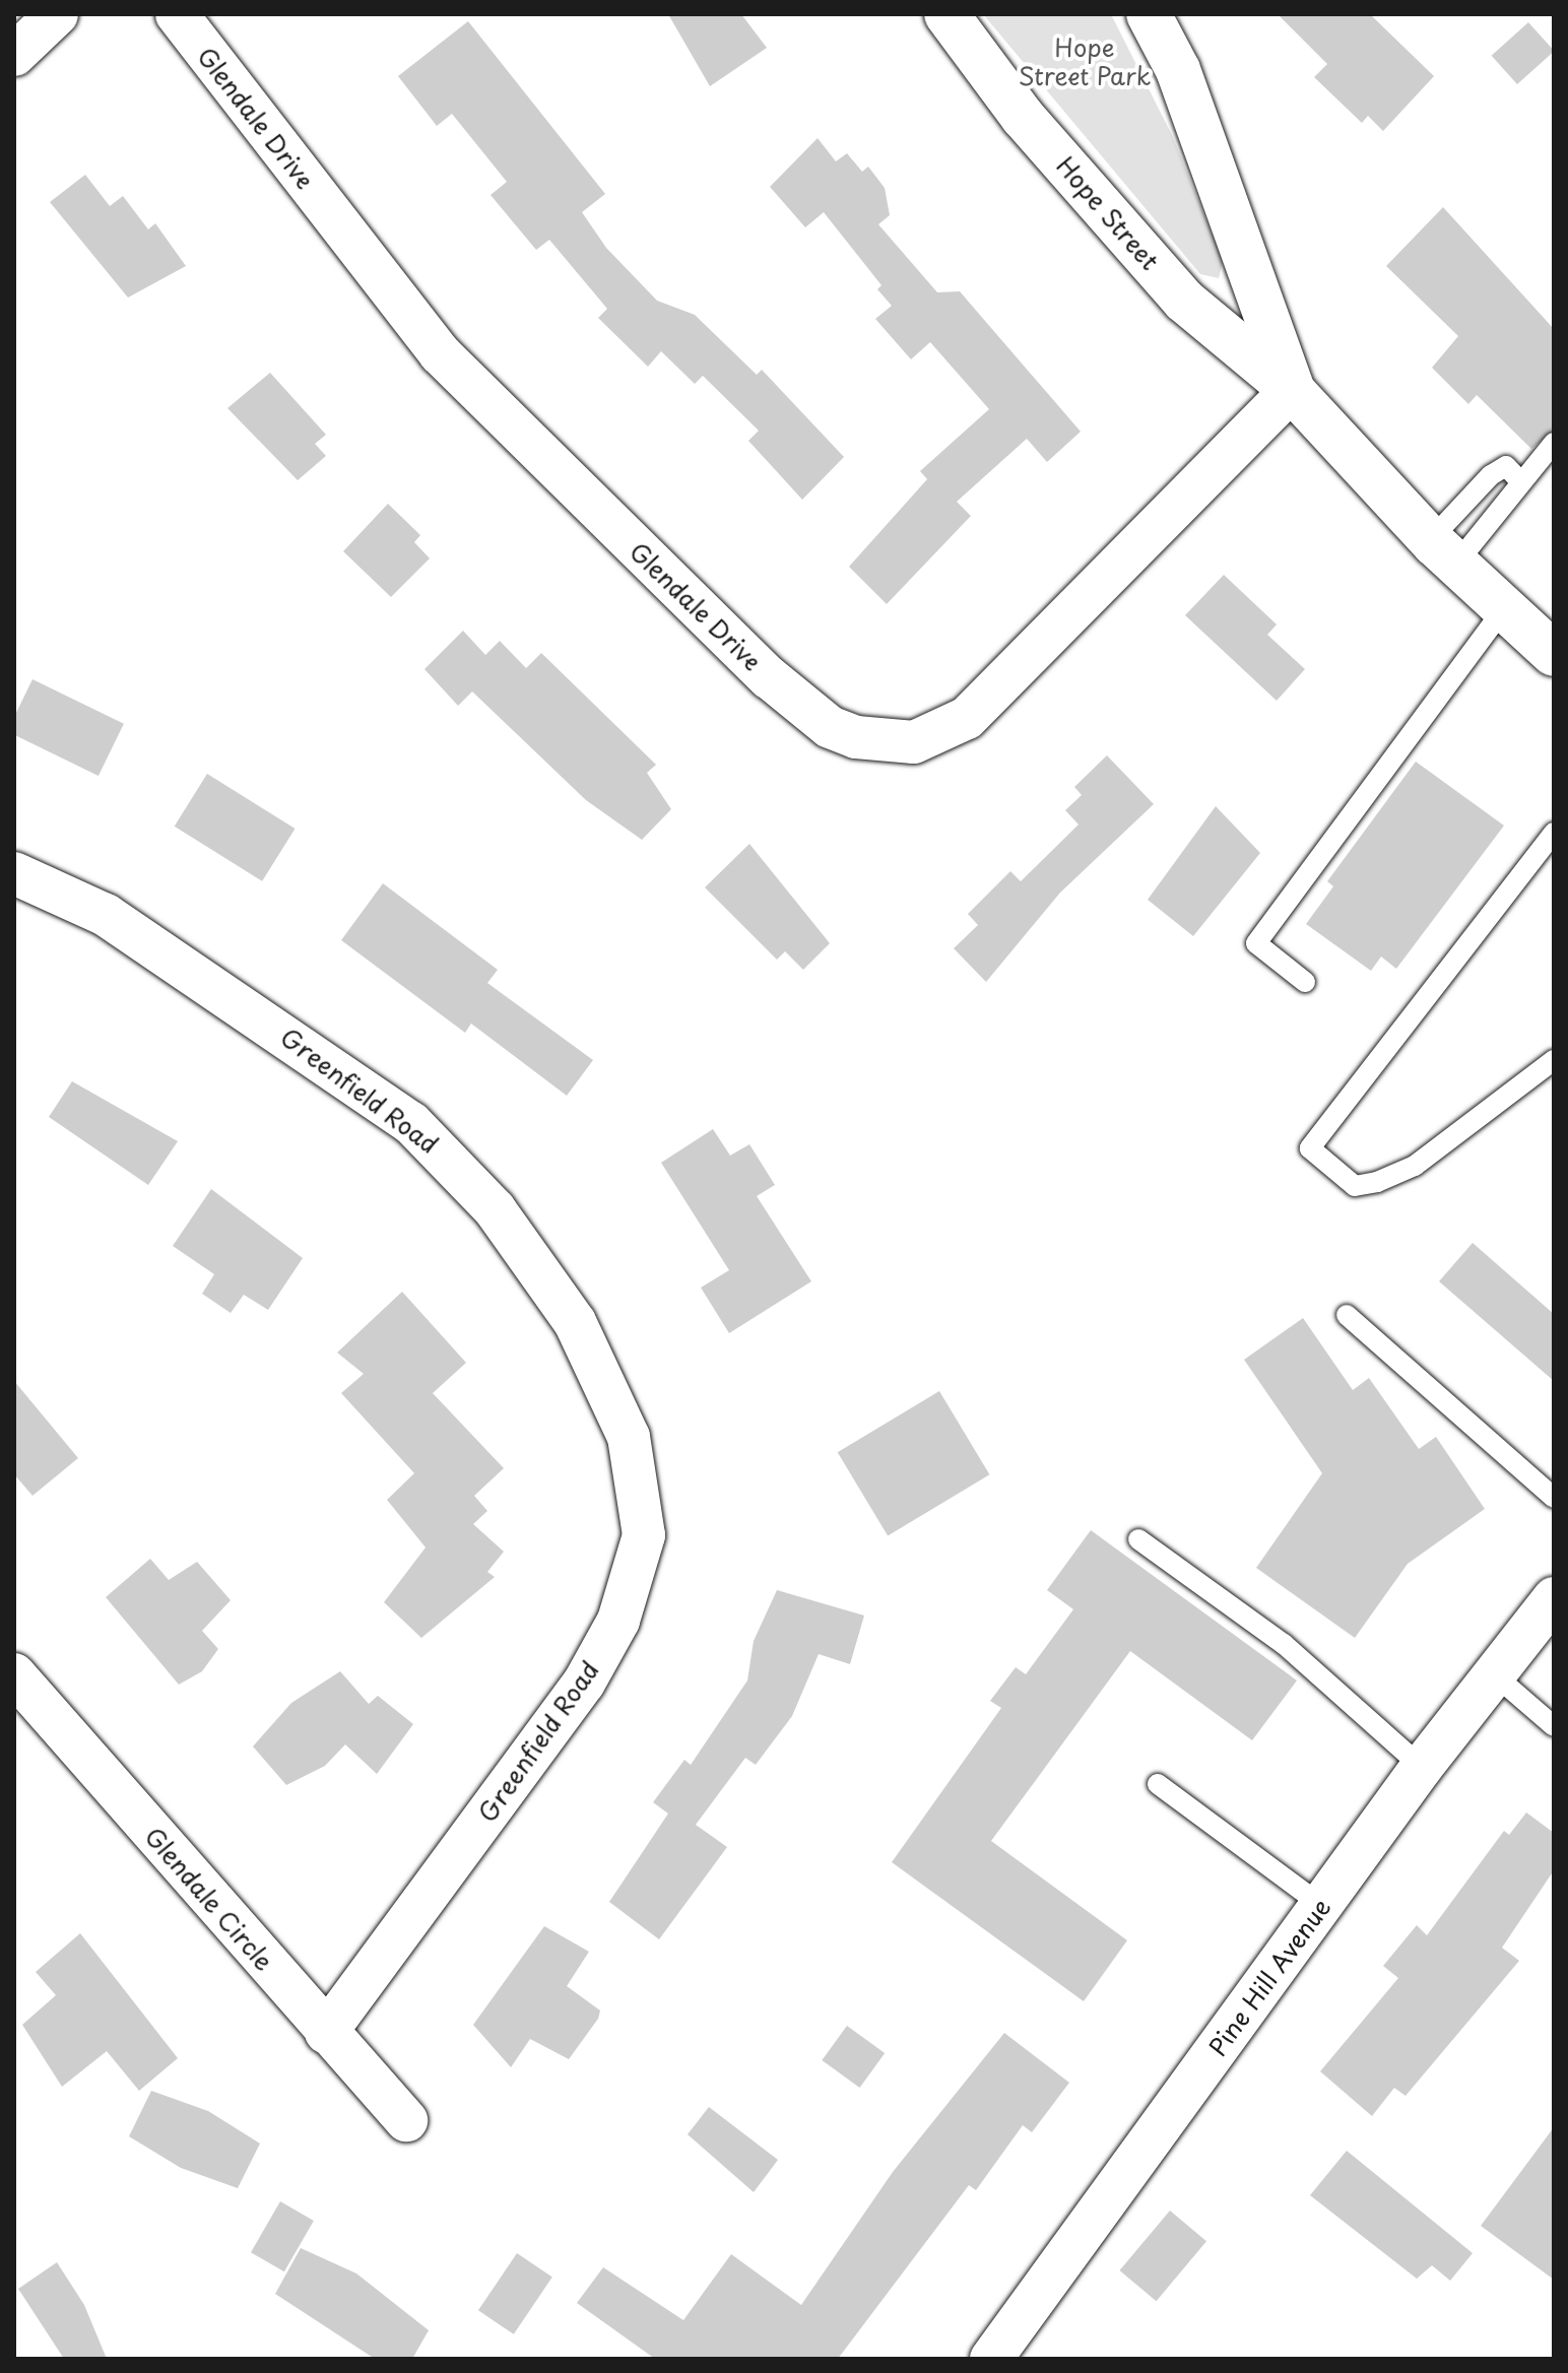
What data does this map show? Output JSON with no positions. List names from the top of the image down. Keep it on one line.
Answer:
{"streets":{"main road":["Hope Street"],"street":["Glendale Drive","Greenfield Road","Glendale Circle","Pine Hill Avenue"]},"crossings":[["Glendale Drive","Hope Street"],["Greenfield Road","Glendale Circle"]],"parks":["Hope Street Park"]}
